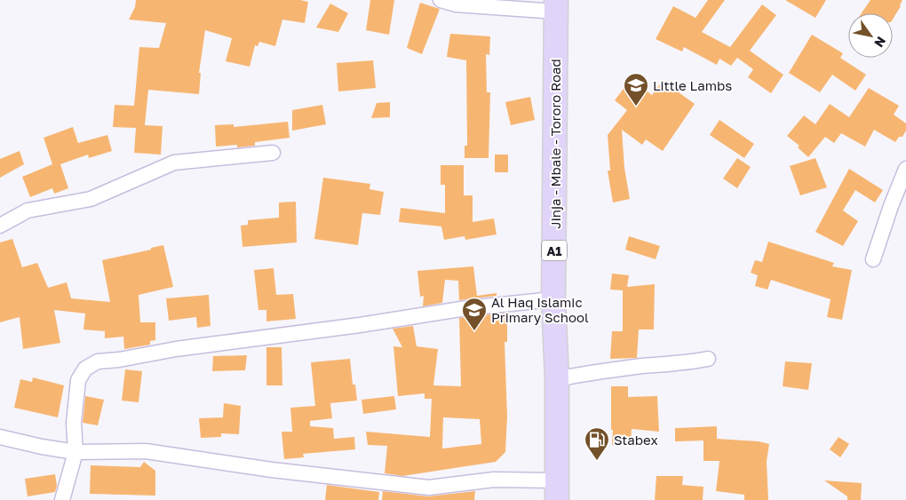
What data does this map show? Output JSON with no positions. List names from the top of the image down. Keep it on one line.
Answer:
{"streets":{"main road":["Jinja - Mbale - Tororo Road","A1"]},"places":{"school or university":["Little Lambs","Al Haq Islamic Primary School"],"fuel station":["Stabex"]},"north":"bottom right"}
